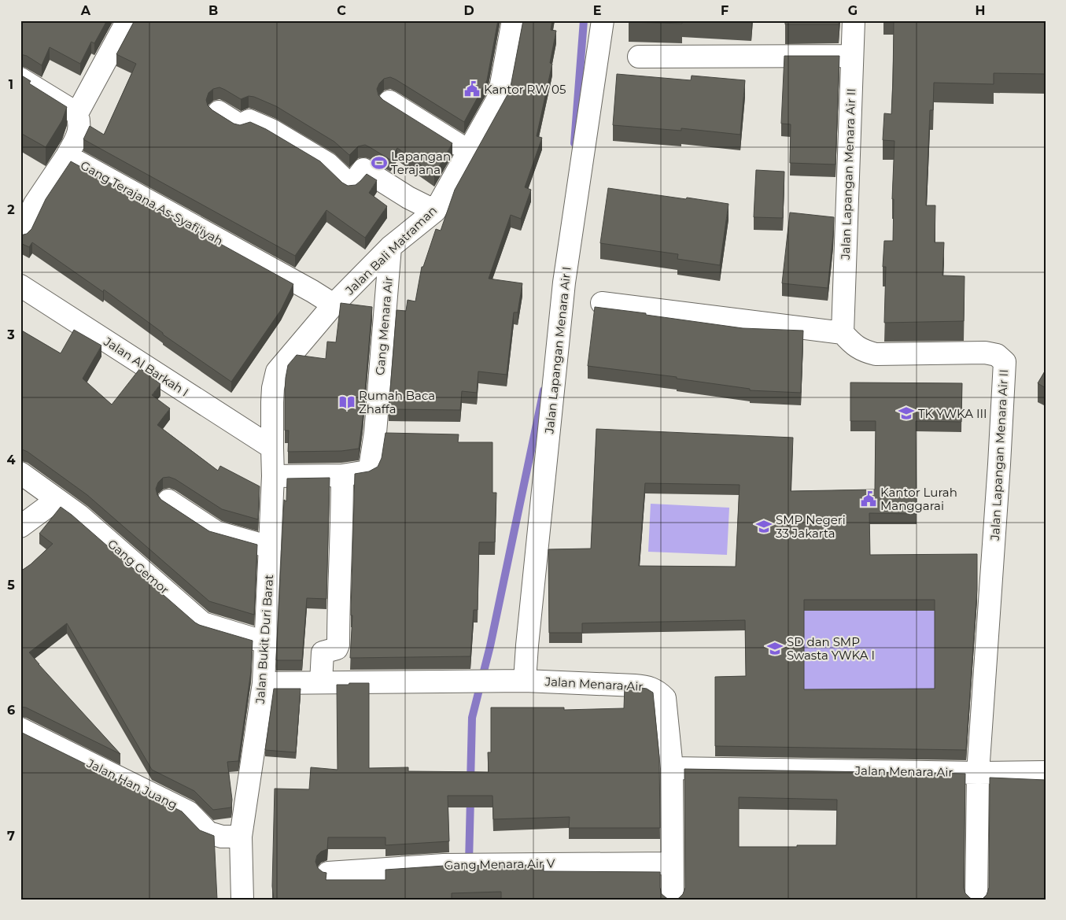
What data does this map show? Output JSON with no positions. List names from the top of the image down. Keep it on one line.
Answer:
{"streets":{"street":["Jalan Lapangan Menara Air II","Gang Terajana As-Syafi'iyah","Jalan Bali Matraman","Gang Menara Air","Jalan Lapangan Menara Air I","Jalan Al Barkah I","Gang Gemor","Jalan Bukit Duri Barat","Jalan Menara Air","Jalan Han Juang","Gang Menara Air V"]},"crossings":[["Jalan Lapangan Menara Air II","Jalan Menara Air"],["Gang Terajana As-Syafi'iyah","Jalan Bali Matraman"],["Jalan Bali Matraman","Gang Menara Air"],["Jalan Bali Matraman","Jalan Al Barkah I"],["Jalan Bali Matraman","Jalan Bukit Duri Barat"],["Gang Menara Air","Jalan Bukit Duri Barat"],["Jalan Lapangan Menara Air I","Jalan Menara Air"],["Jalan Al Barkah I","Jalan Bukit Duri Barat"],["Gang Gemor","Jalan Bukit Duri Barat"],["Jalan Bukit Duri Barat","Jalan Menara Air"],["Jalan Bukit Duri Barat","Jalan Han Juang"]],"places":{"public building":["Kantor RW 05","Kantor Lurah Manggarai"],"sports":["Lapangan Terajana"],"library":["Rumah Baca Zhaffa"],"school or university":["TK YWKA III","SMP Negeri 33 Jakarta","SD dan SMP Swasta YWKA I"]},"grid":{"columns":["A","B","C","D","E","F","G","H"],"rows":["1","2","3","4","5","6","7"]}}
